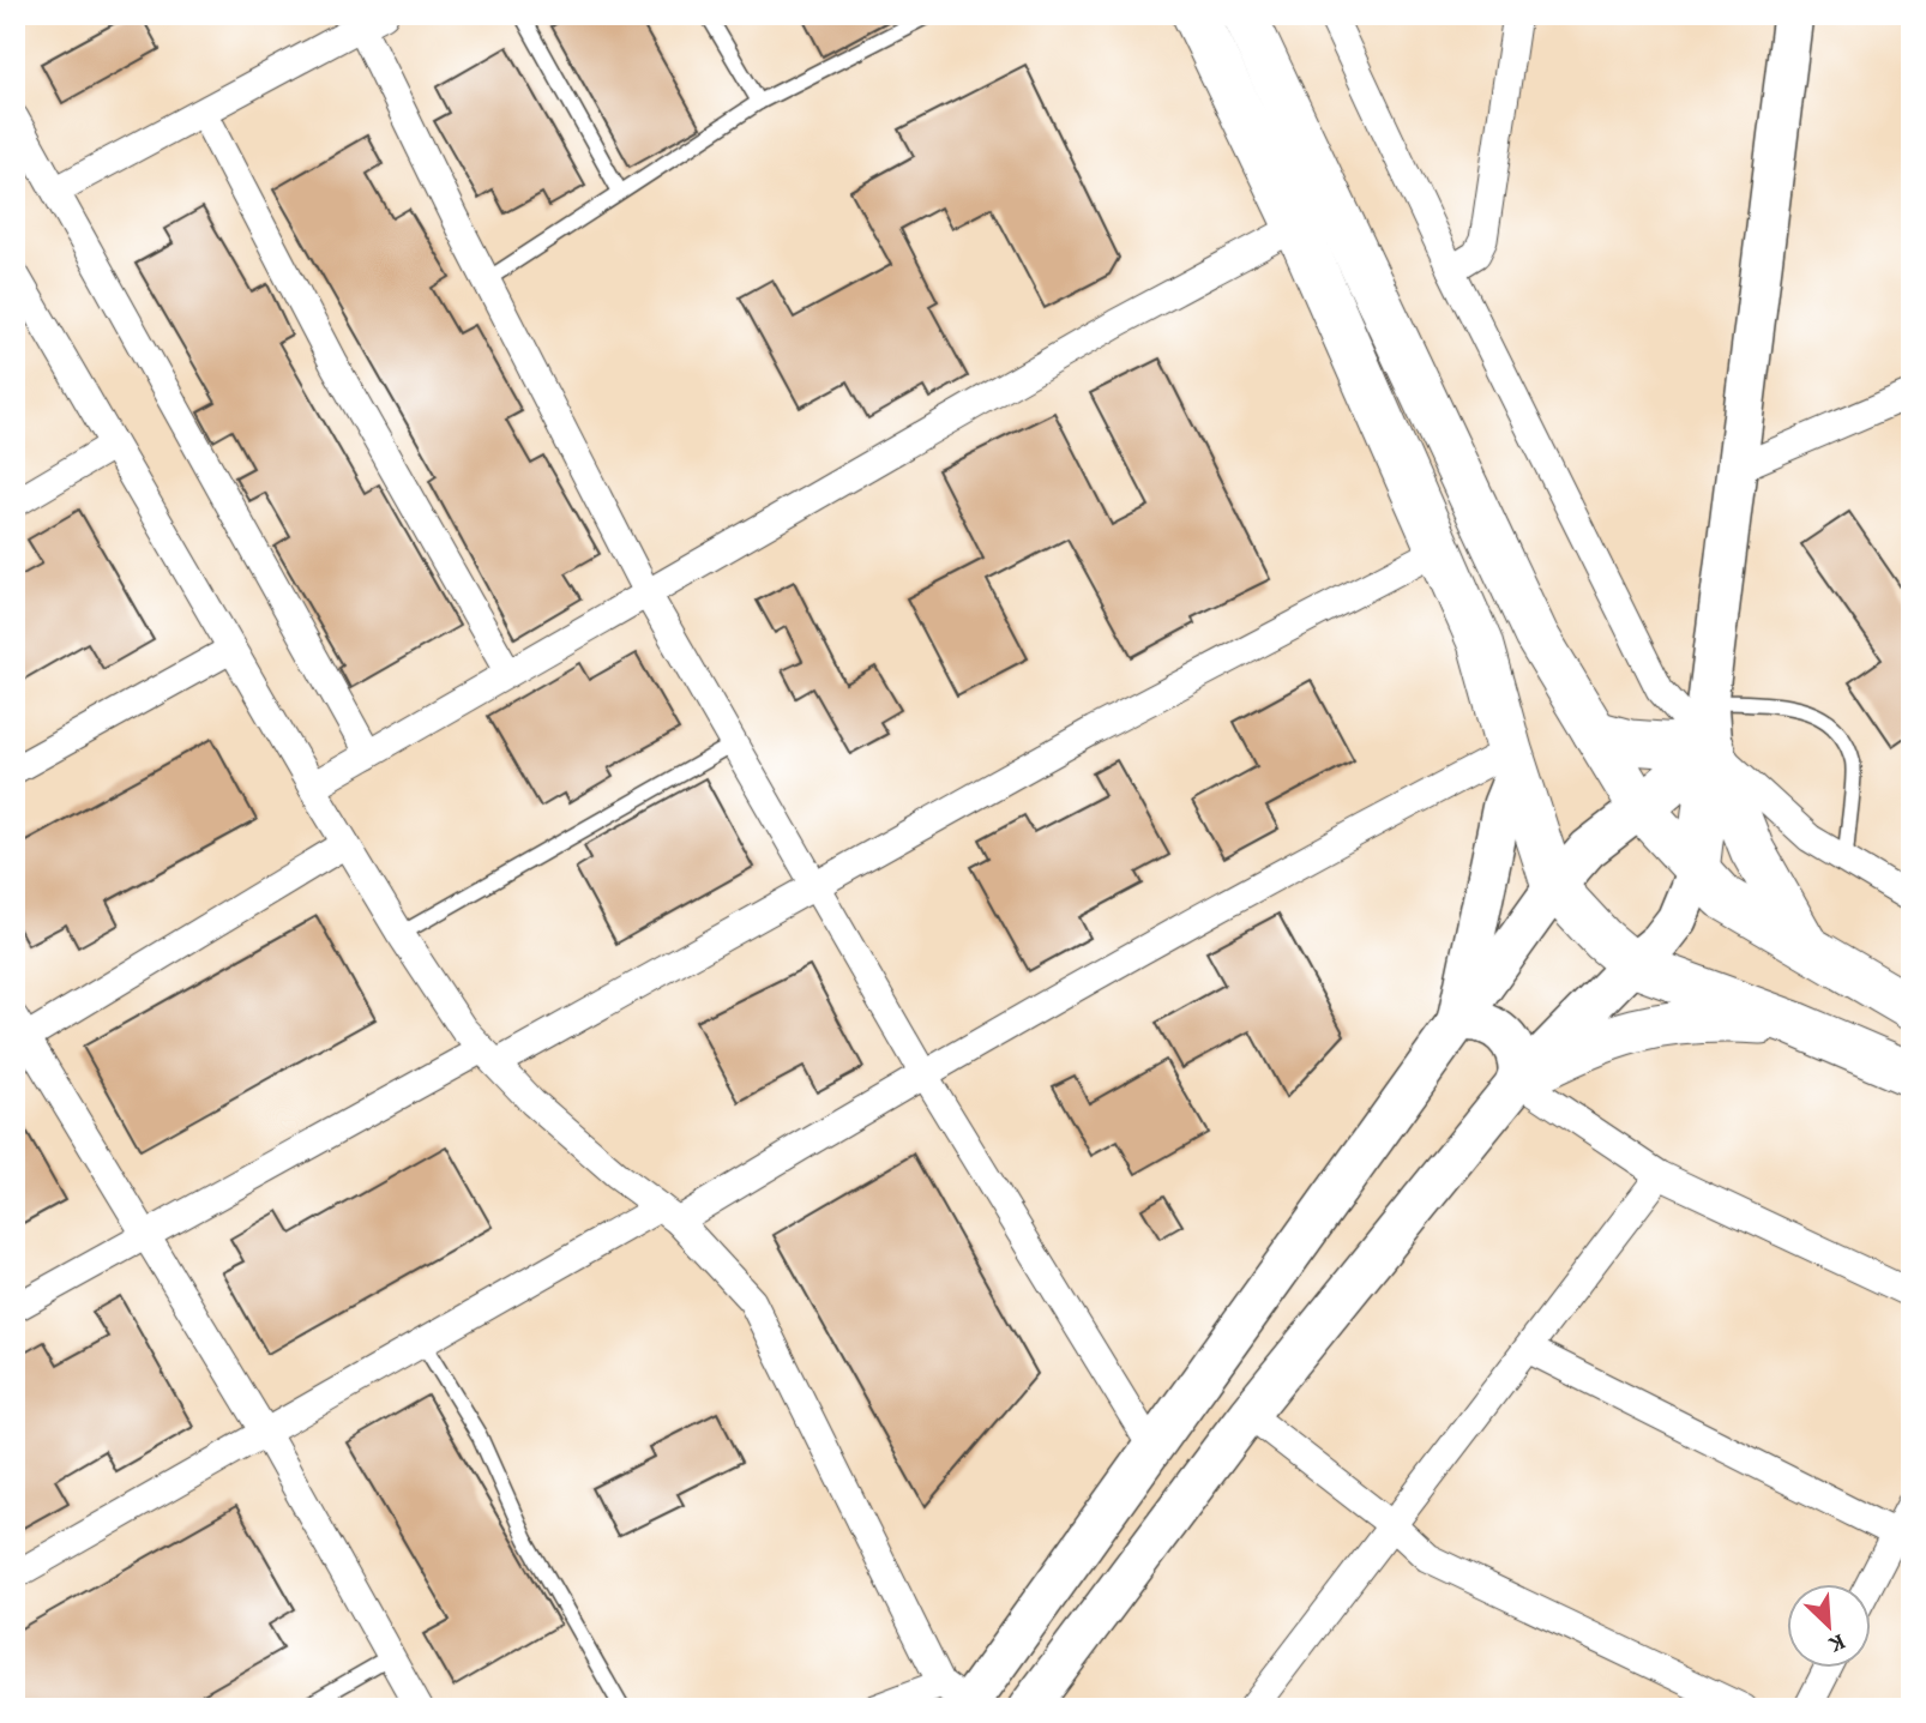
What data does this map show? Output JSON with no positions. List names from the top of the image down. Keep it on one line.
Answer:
{"north":"bottom right"}
